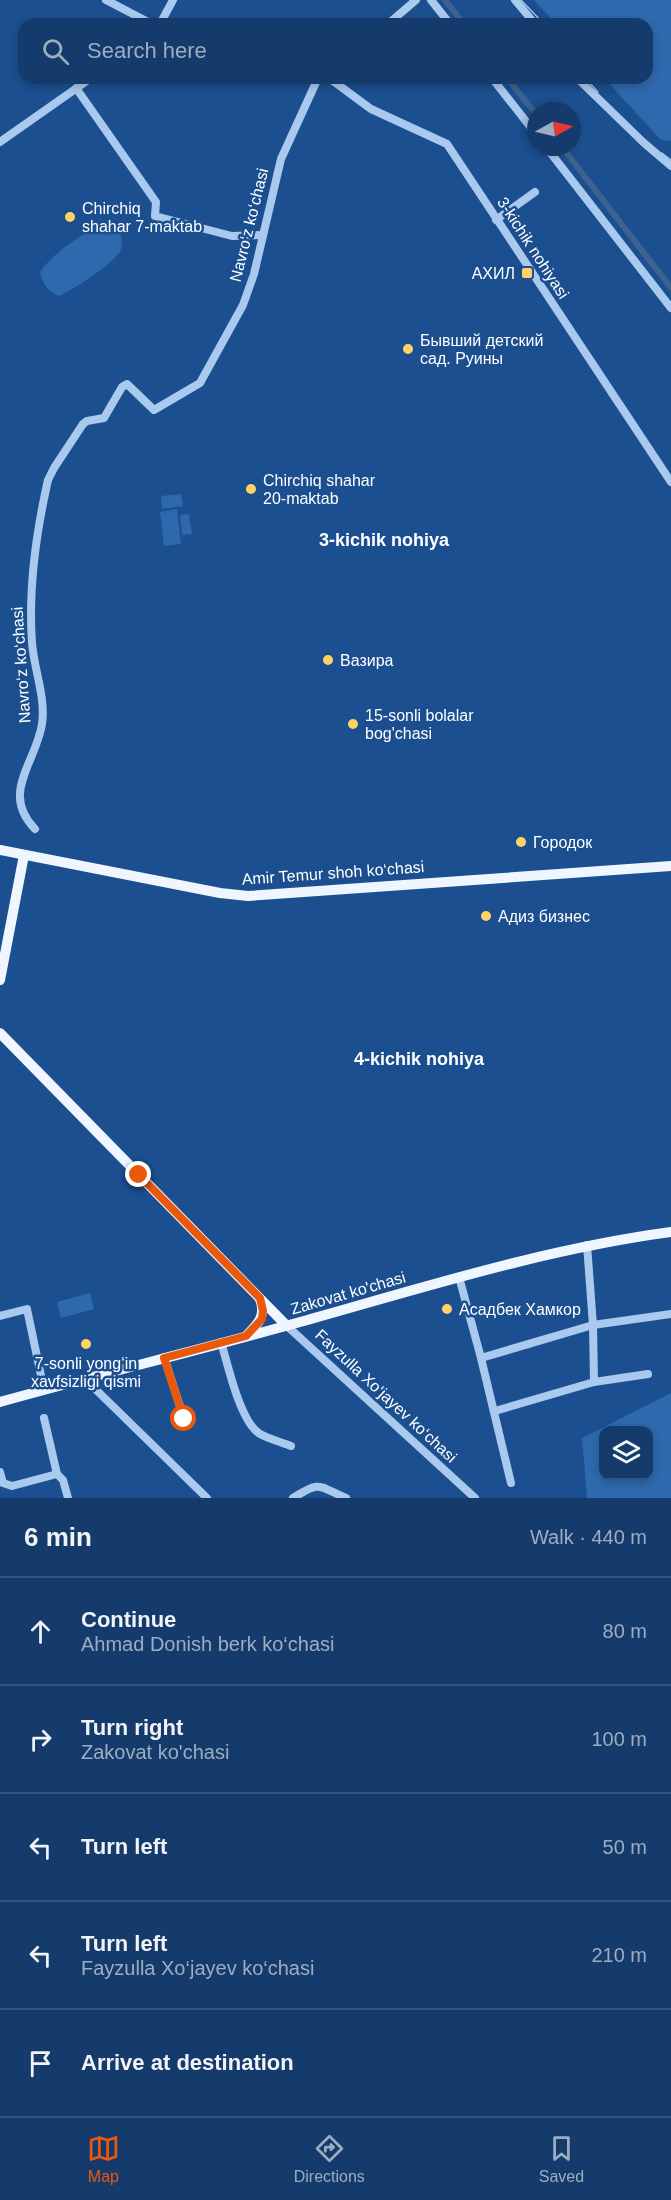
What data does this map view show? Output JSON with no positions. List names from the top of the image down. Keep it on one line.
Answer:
{"streets":{"main road":["Amir Temur shoh ko‘chasi","Zakovat ko'chasi","Fayzulla Xo‘jayev ko‘chasi"],"street":["Navro‘z ko‘chasi","3-kichik nohiyasi"]},"crossings":[["Zakovat ko'chasi","Fayzulla Xo‘jayev ko‘chasi"]],"districts":["3-kichik nohiya","4-kichik nohiya"],"places":{"other":["Chirchiq shahar 7-maktab","Бывший детский сад. Руины","Chirchiq shahar 20-maktab","Вазира","15-sonli bolalar bog'chasi","Городок","Адиз бизнес","Асадбек Хамкор","7-sonli yong‘in xavfsizligi qismi"],"transit":["АХИЛ"]},"north":"right","page":{"search":"Search here","heading":["6 min","Walk · 440 m"],"list":[["Continue","Ahmad Donish berk ko‘chasi","80 m"],["Turn right","Zakovat ko'chasi","100 m"],["Turn left","50 m"],["Turn left","Fayzulla Xo‘jayev ko‘chasi","210 m"],"Arrive at destination"],"nav":["Map","Directions","Saved"]}}
